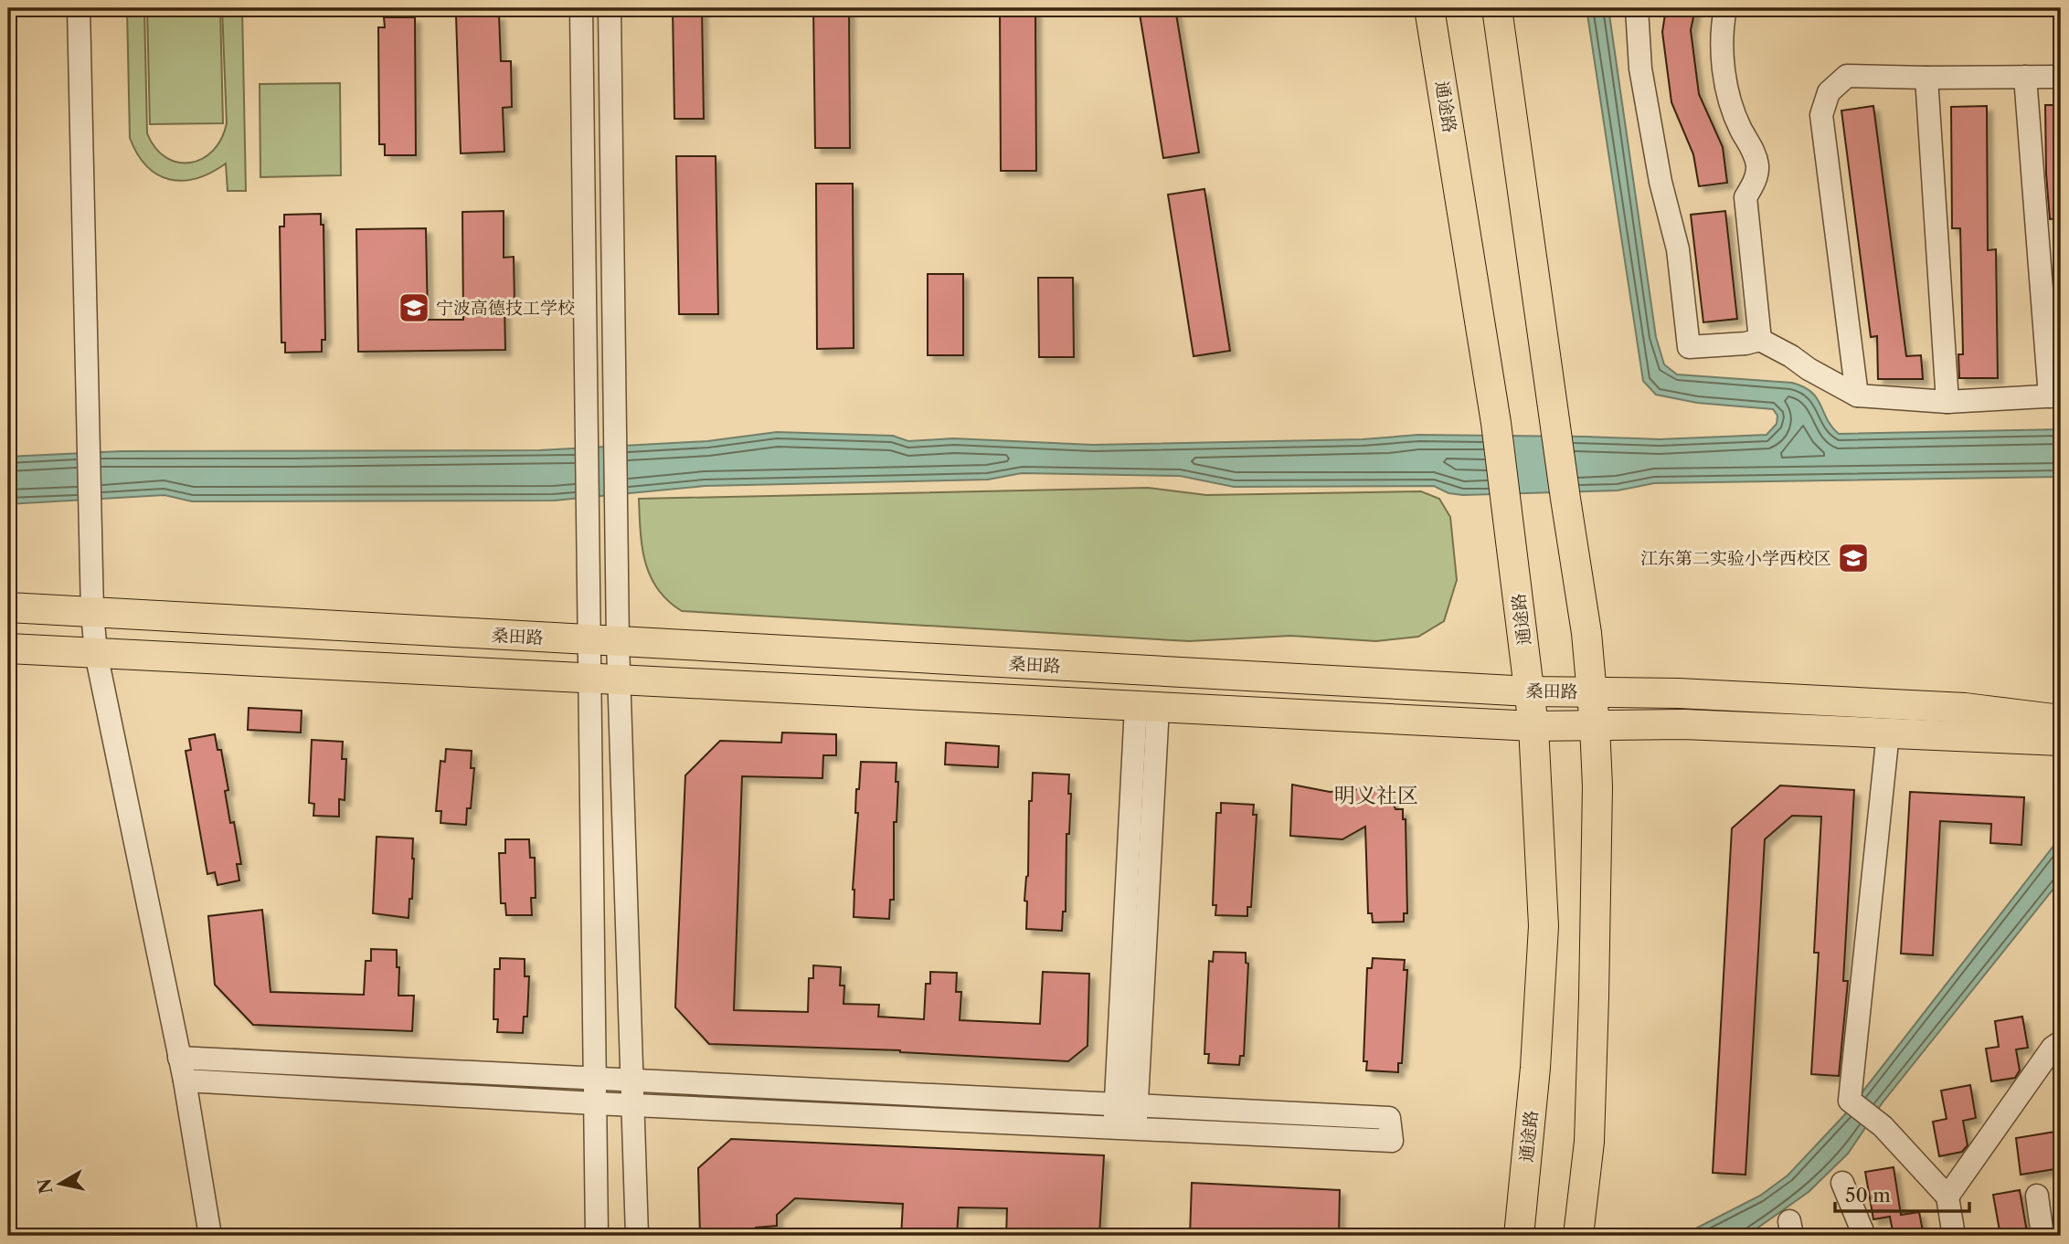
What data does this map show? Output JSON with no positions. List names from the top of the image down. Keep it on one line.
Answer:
{"streets":{"main road":["通途路","桑田路"]},"crossings":[["通途路","桑田路"]],"districts":["明义社区"],"places":{"school or university":["宁波高德技工学校","江东第二实验小学西校区"]},"scale_bar":"50 m","north":"left"}
